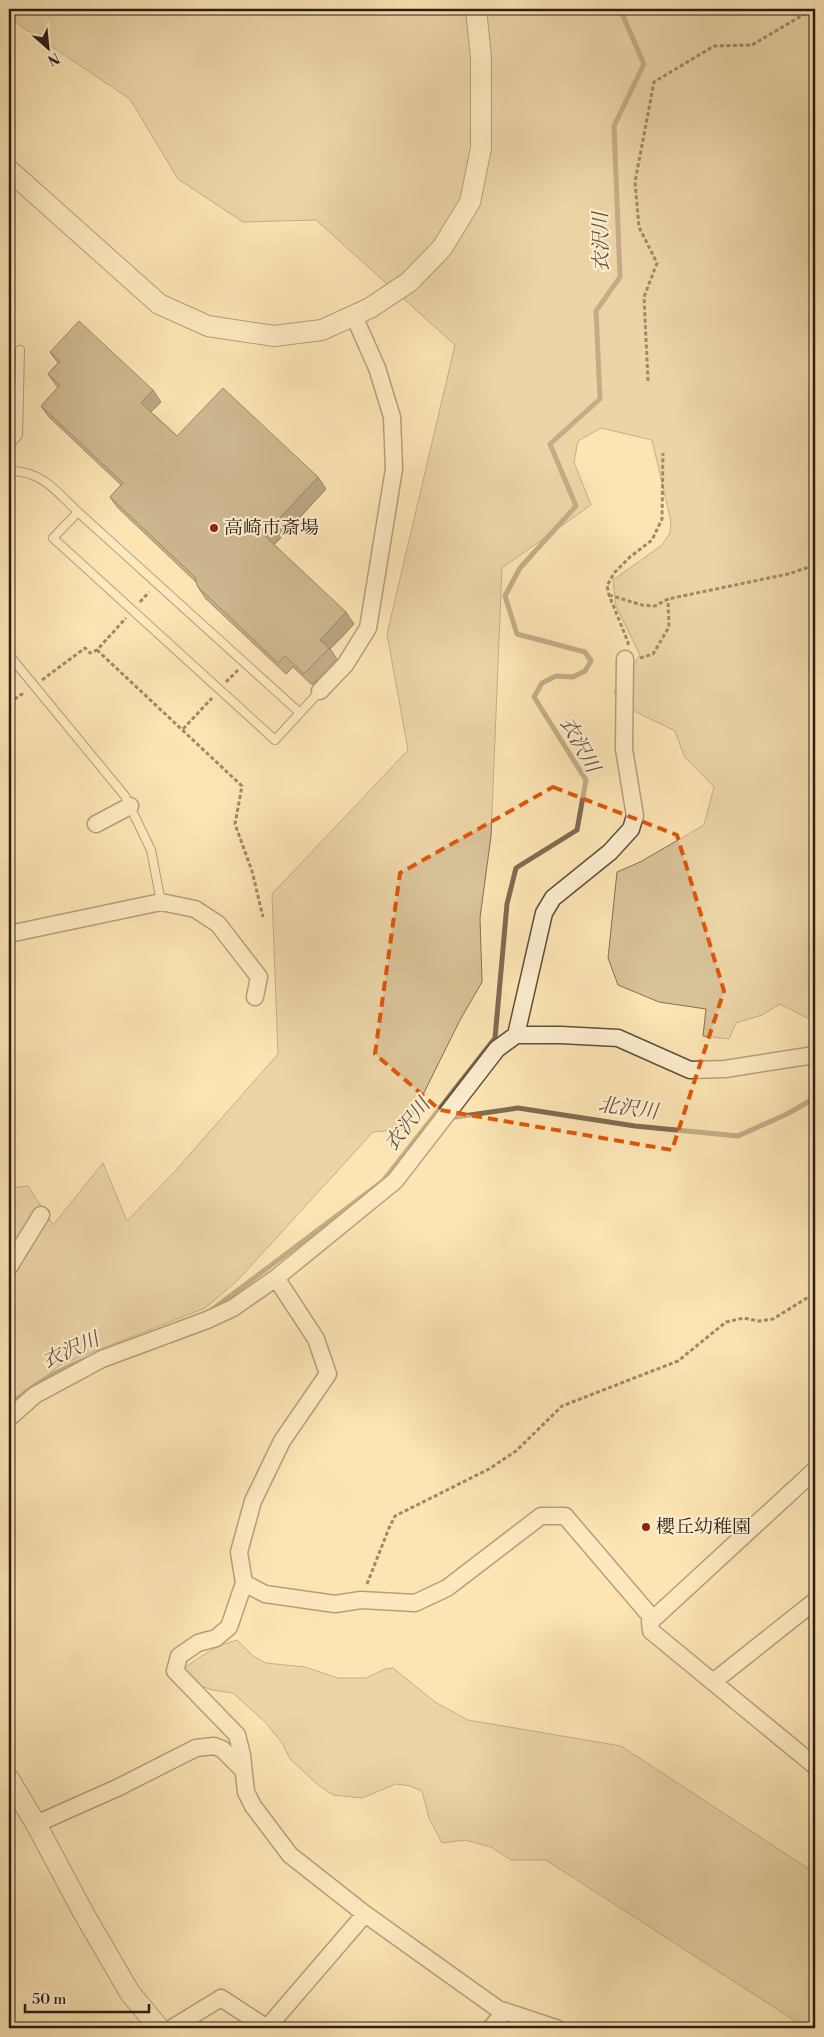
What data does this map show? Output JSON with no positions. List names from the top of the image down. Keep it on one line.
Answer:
{"water":["衣沢川","北沢川"],"places":["高崎市斎場","櫻丘幼稚園"],"scale_bar":"50 m","north":"bottom right"}
